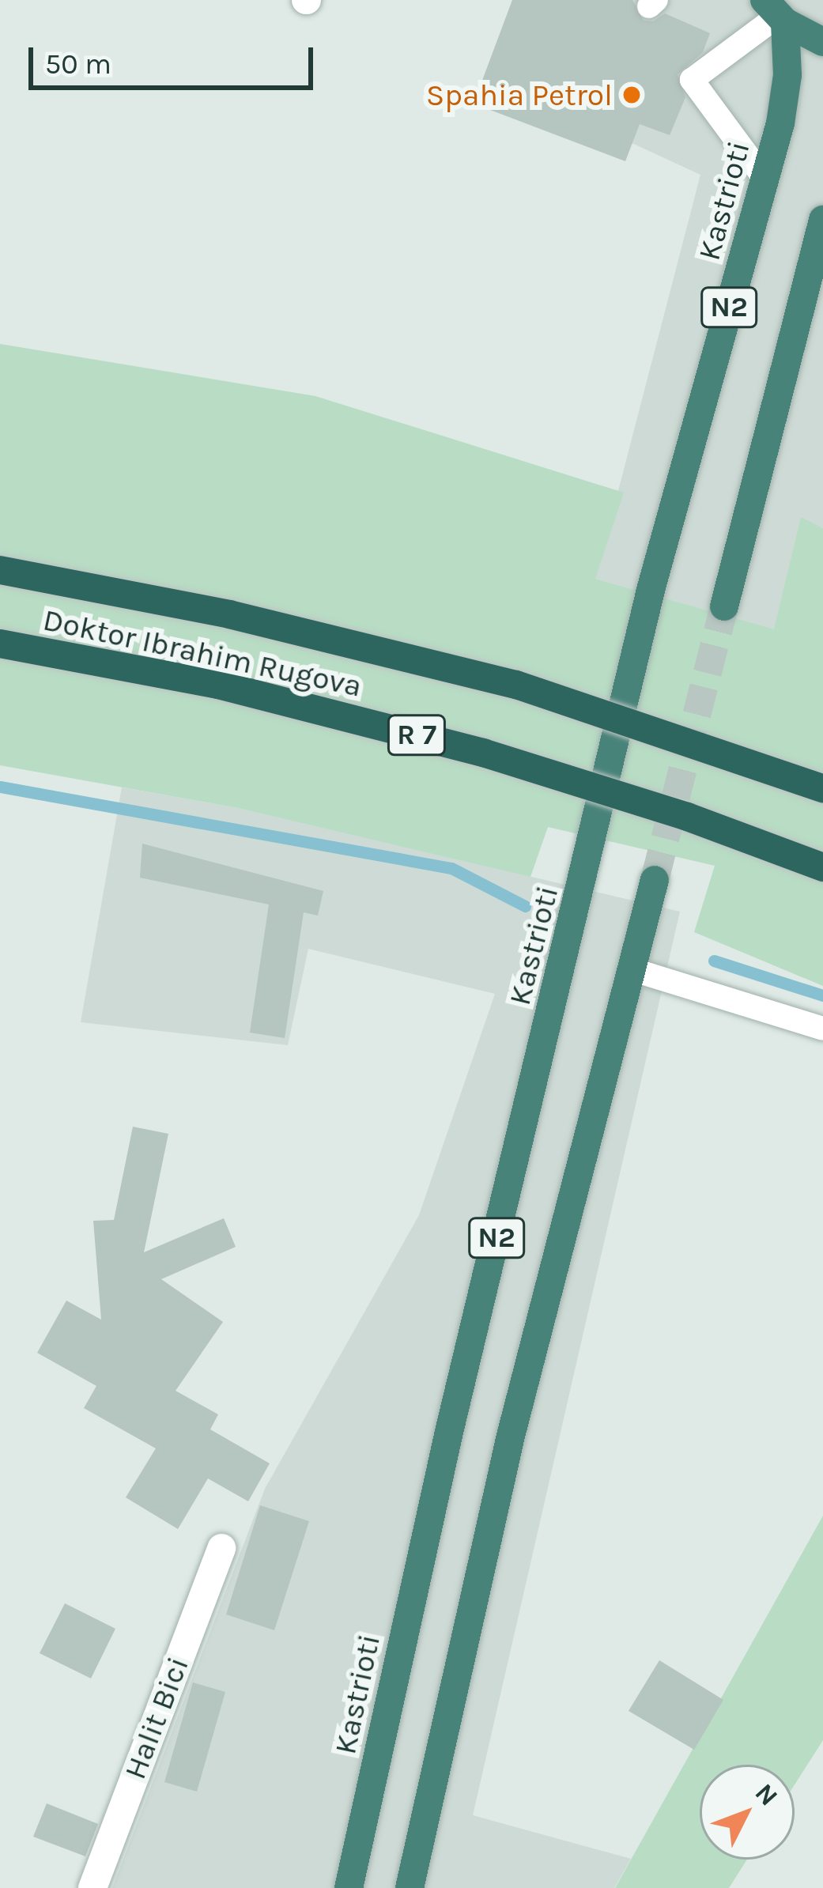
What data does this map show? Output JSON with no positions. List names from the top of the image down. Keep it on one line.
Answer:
{"streets":{"highway":["Kastrioti","N2","Doktor Ibrahim Rugova","R 7"],"street":["Halit Bici"]},"places":["Spahia Petrol"],"scale_bar":"50 m","north":"top right"}
